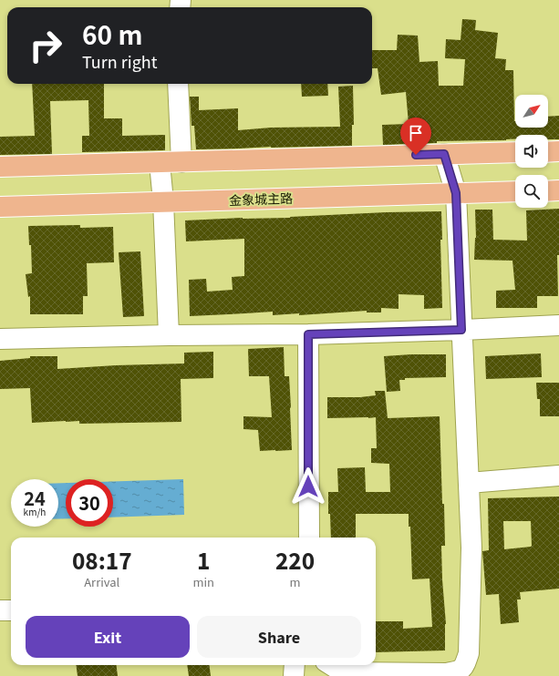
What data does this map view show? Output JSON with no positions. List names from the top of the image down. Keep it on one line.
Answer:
{"streets":{"main road":["金象城主路"]},"north":"top right","page":{"turn":["60 m","Turn right"],"speed":"24 km/h","limit":"30","eta":["08:17","Arrival","1","min","220","m"],"buttons":["Exit","Share"]}}
